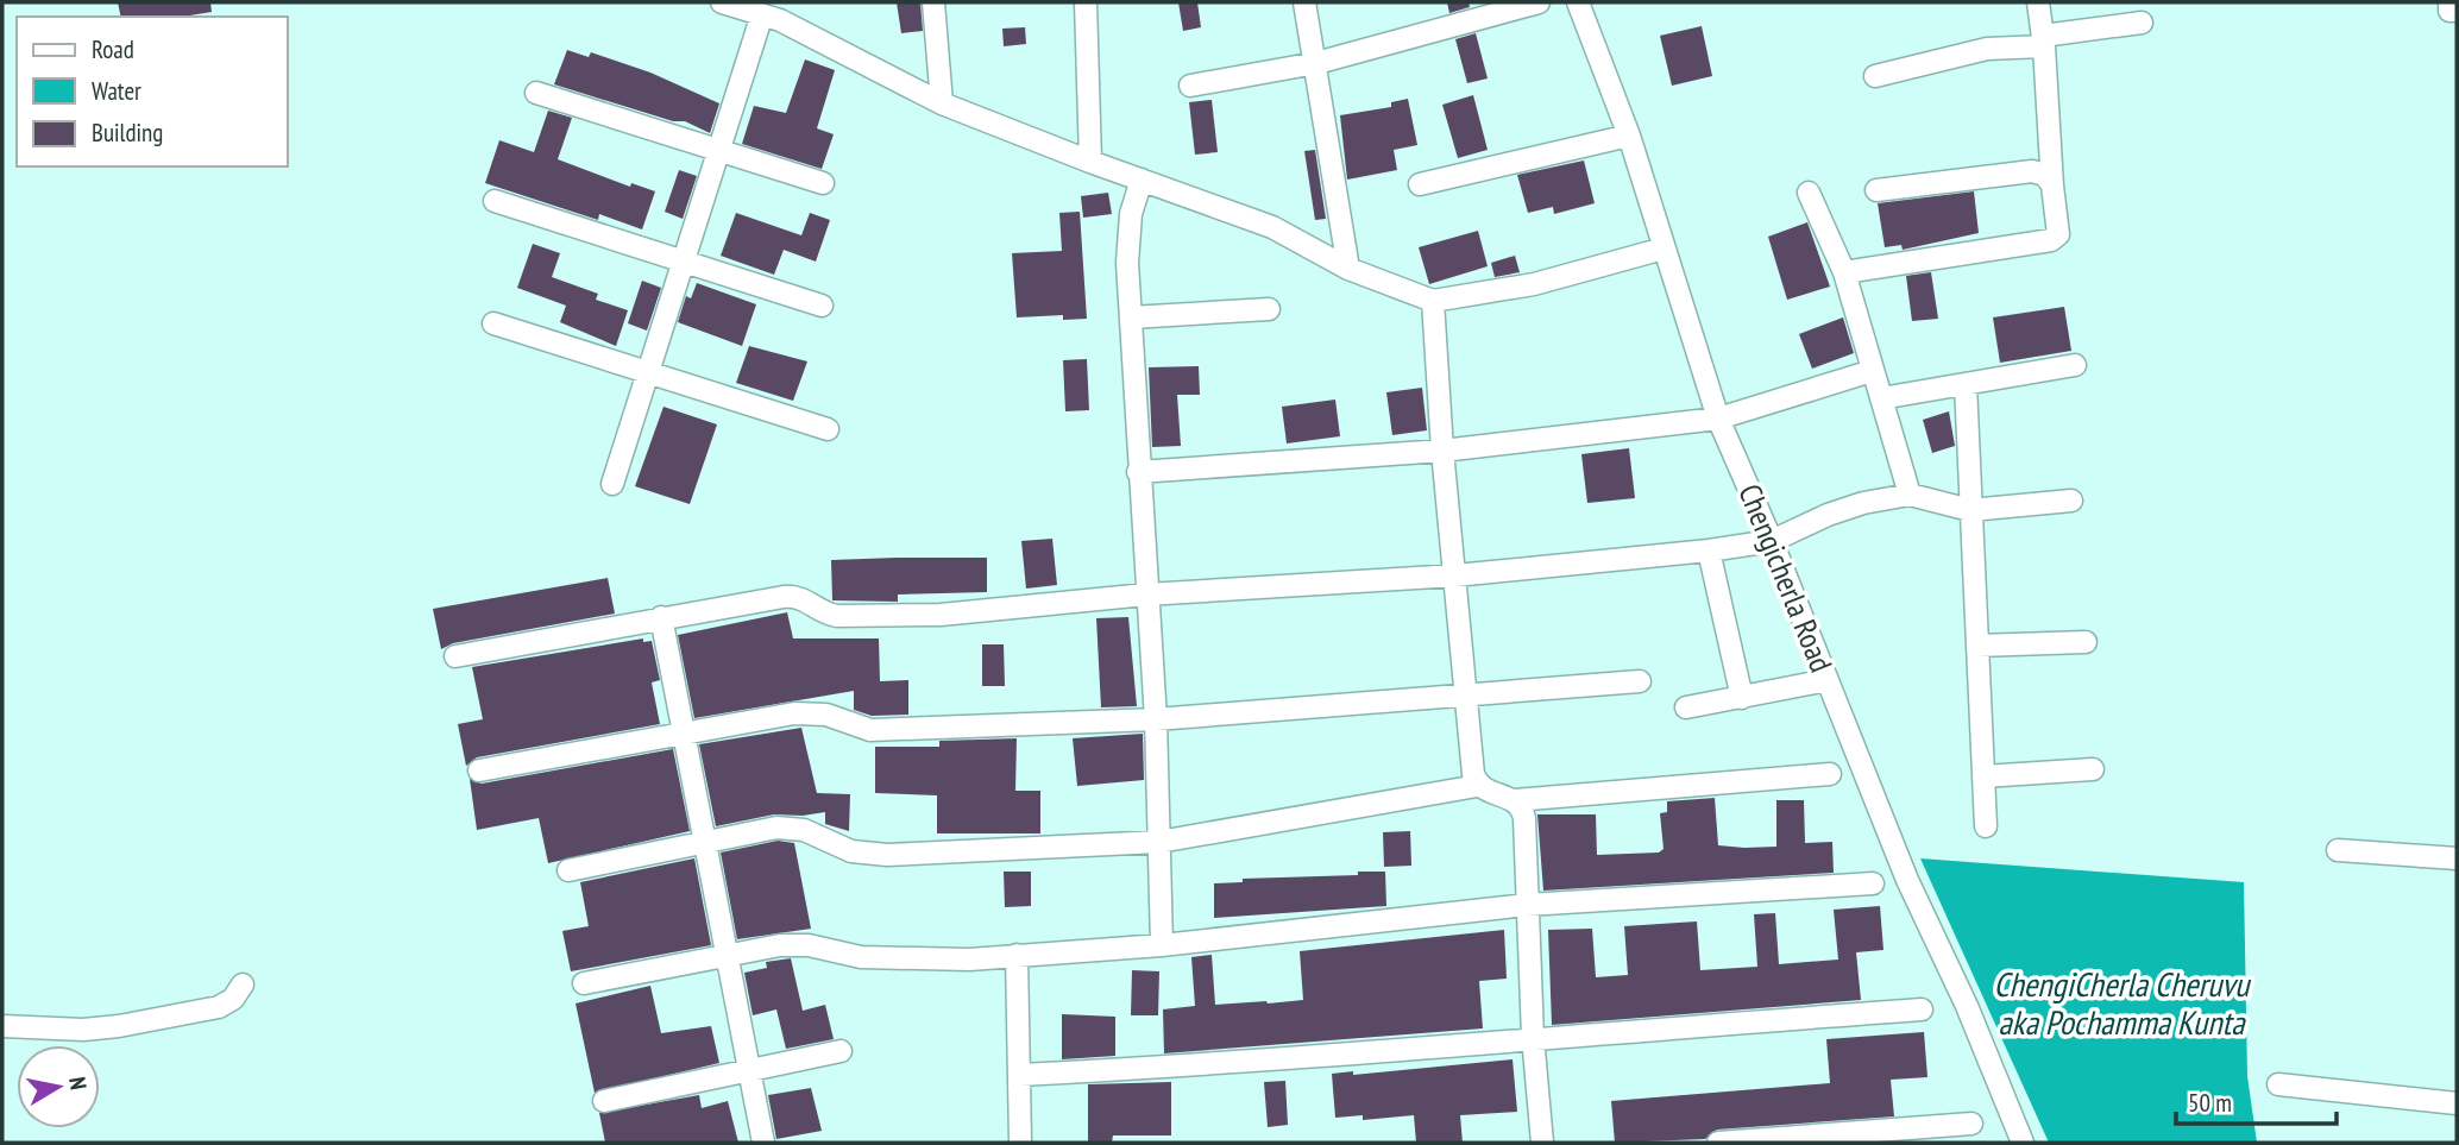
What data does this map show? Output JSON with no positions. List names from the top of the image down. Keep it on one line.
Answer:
{"streets":{"street":["Chengicherla Road"]},"water":["ChengiCherla Cheruvu aka Pochamma Kunta"],"legend":["Road","Water","Building"],"scale_bar":"50 m","north":"right"}
